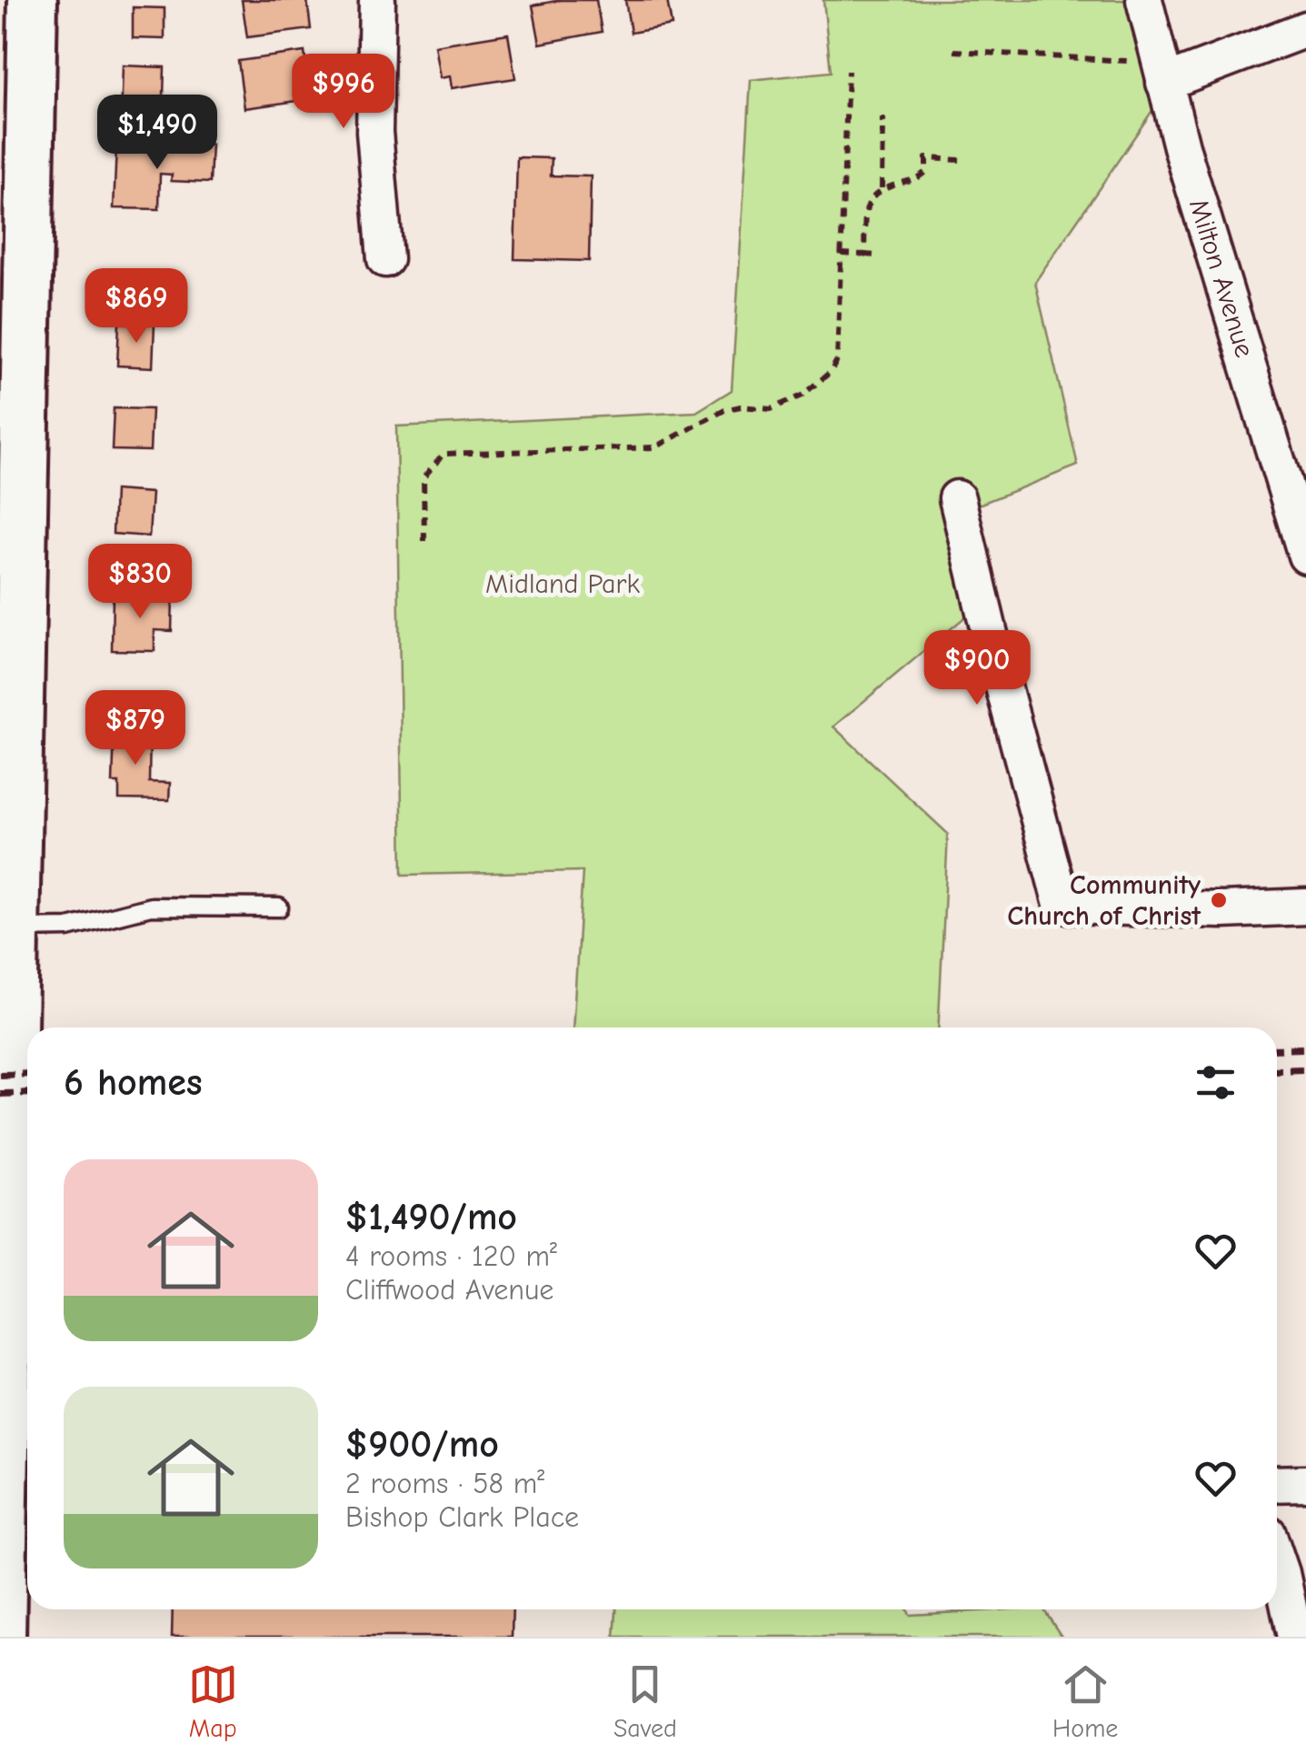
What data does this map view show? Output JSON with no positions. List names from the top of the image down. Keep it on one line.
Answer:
{"streets":{"street":["Milton Avenue"]},"parks":["Midland Park"],"places":["Community Church of Christ"],"page":{"price":["$996","$1,490","$869","$830","$900","$879"],"heading":"6 homes","list":[{"name":"$1,490/mo","note":"4 rooms · 120 m² · Cliffwood Avenue"},{"name":"$900/mo","note":"2 rooms · 58 m² · Bishop Clark Place"}],"tabs":["Map","Saved","Home"]}}
